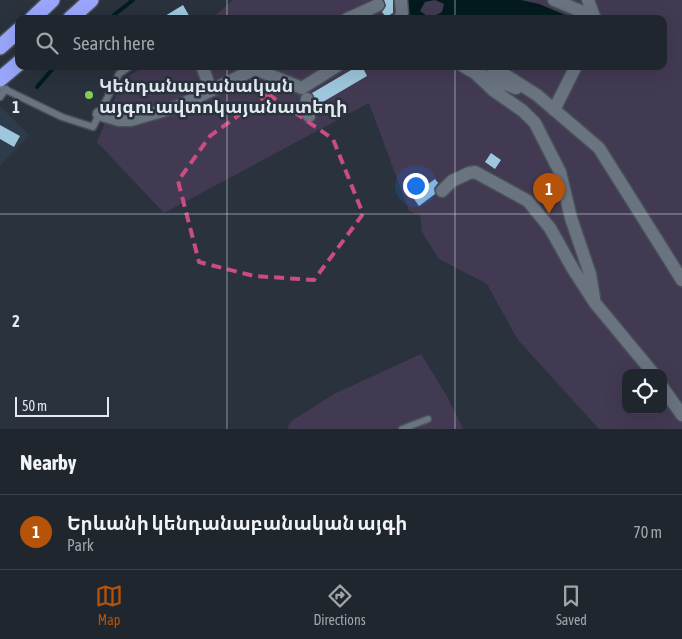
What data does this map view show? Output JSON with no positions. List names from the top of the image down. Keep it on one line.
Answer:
{"places":["Կենդանաբանական այգու ավտոկայանատեղի"],"scale_bar":"50 m","page":{"search":"Search here","pins":"1","scale":"50 m","heading":"Nearby","list":[{"mark":"1","name":"Երևանի կենդանաբանական այգի","note":"Park","value":"70 m"}],"nav":["Map","Directions","Saved"]},"grid":{"rows":["1","2"]}}
